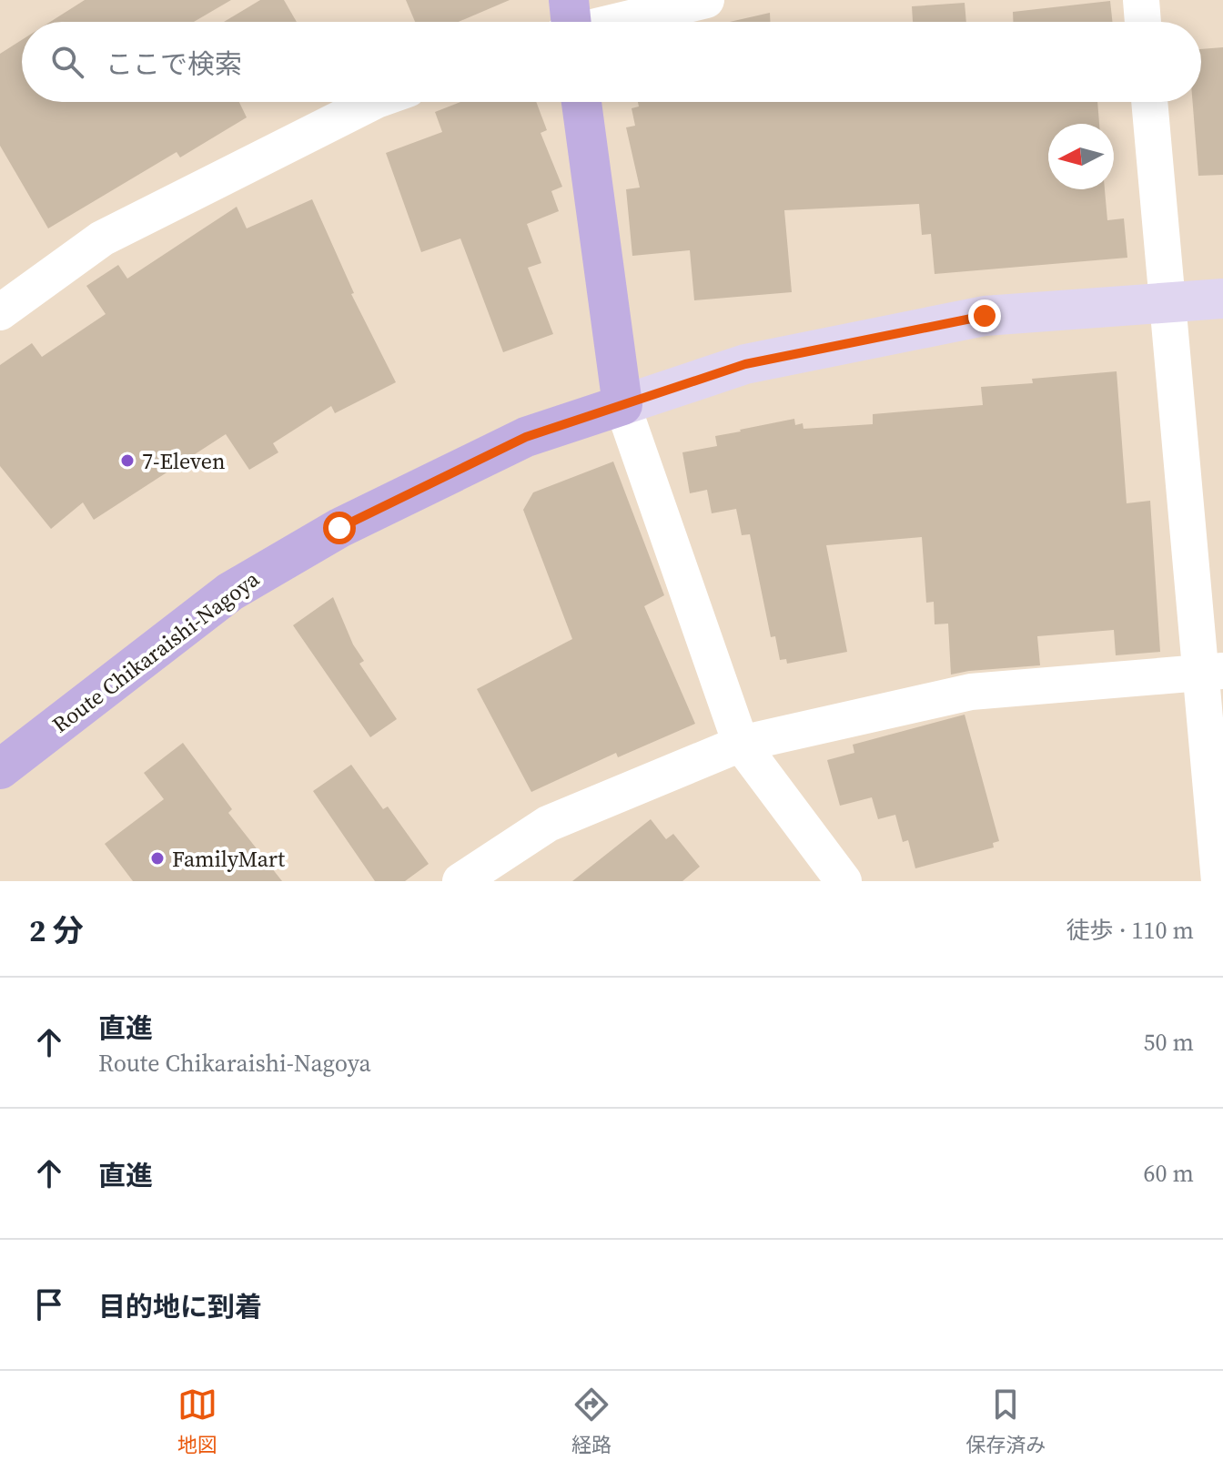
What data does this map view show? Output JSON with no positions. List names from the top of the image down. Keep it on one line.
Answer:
{"streets":{"main road":["Route Chikaraishi-Nagoya"]},"places":["7-Eleven","FamilyMart"],"north":"left","page":{"search":"ここで検索","heading":["2 分","徒歩 · 110 m"],"list":[["直進","Route Chikaraishi-Nagoya","50 m"],["直進","60 m"],"目的地に到着"],"nav":["地図","経路","保存済み"]}}
